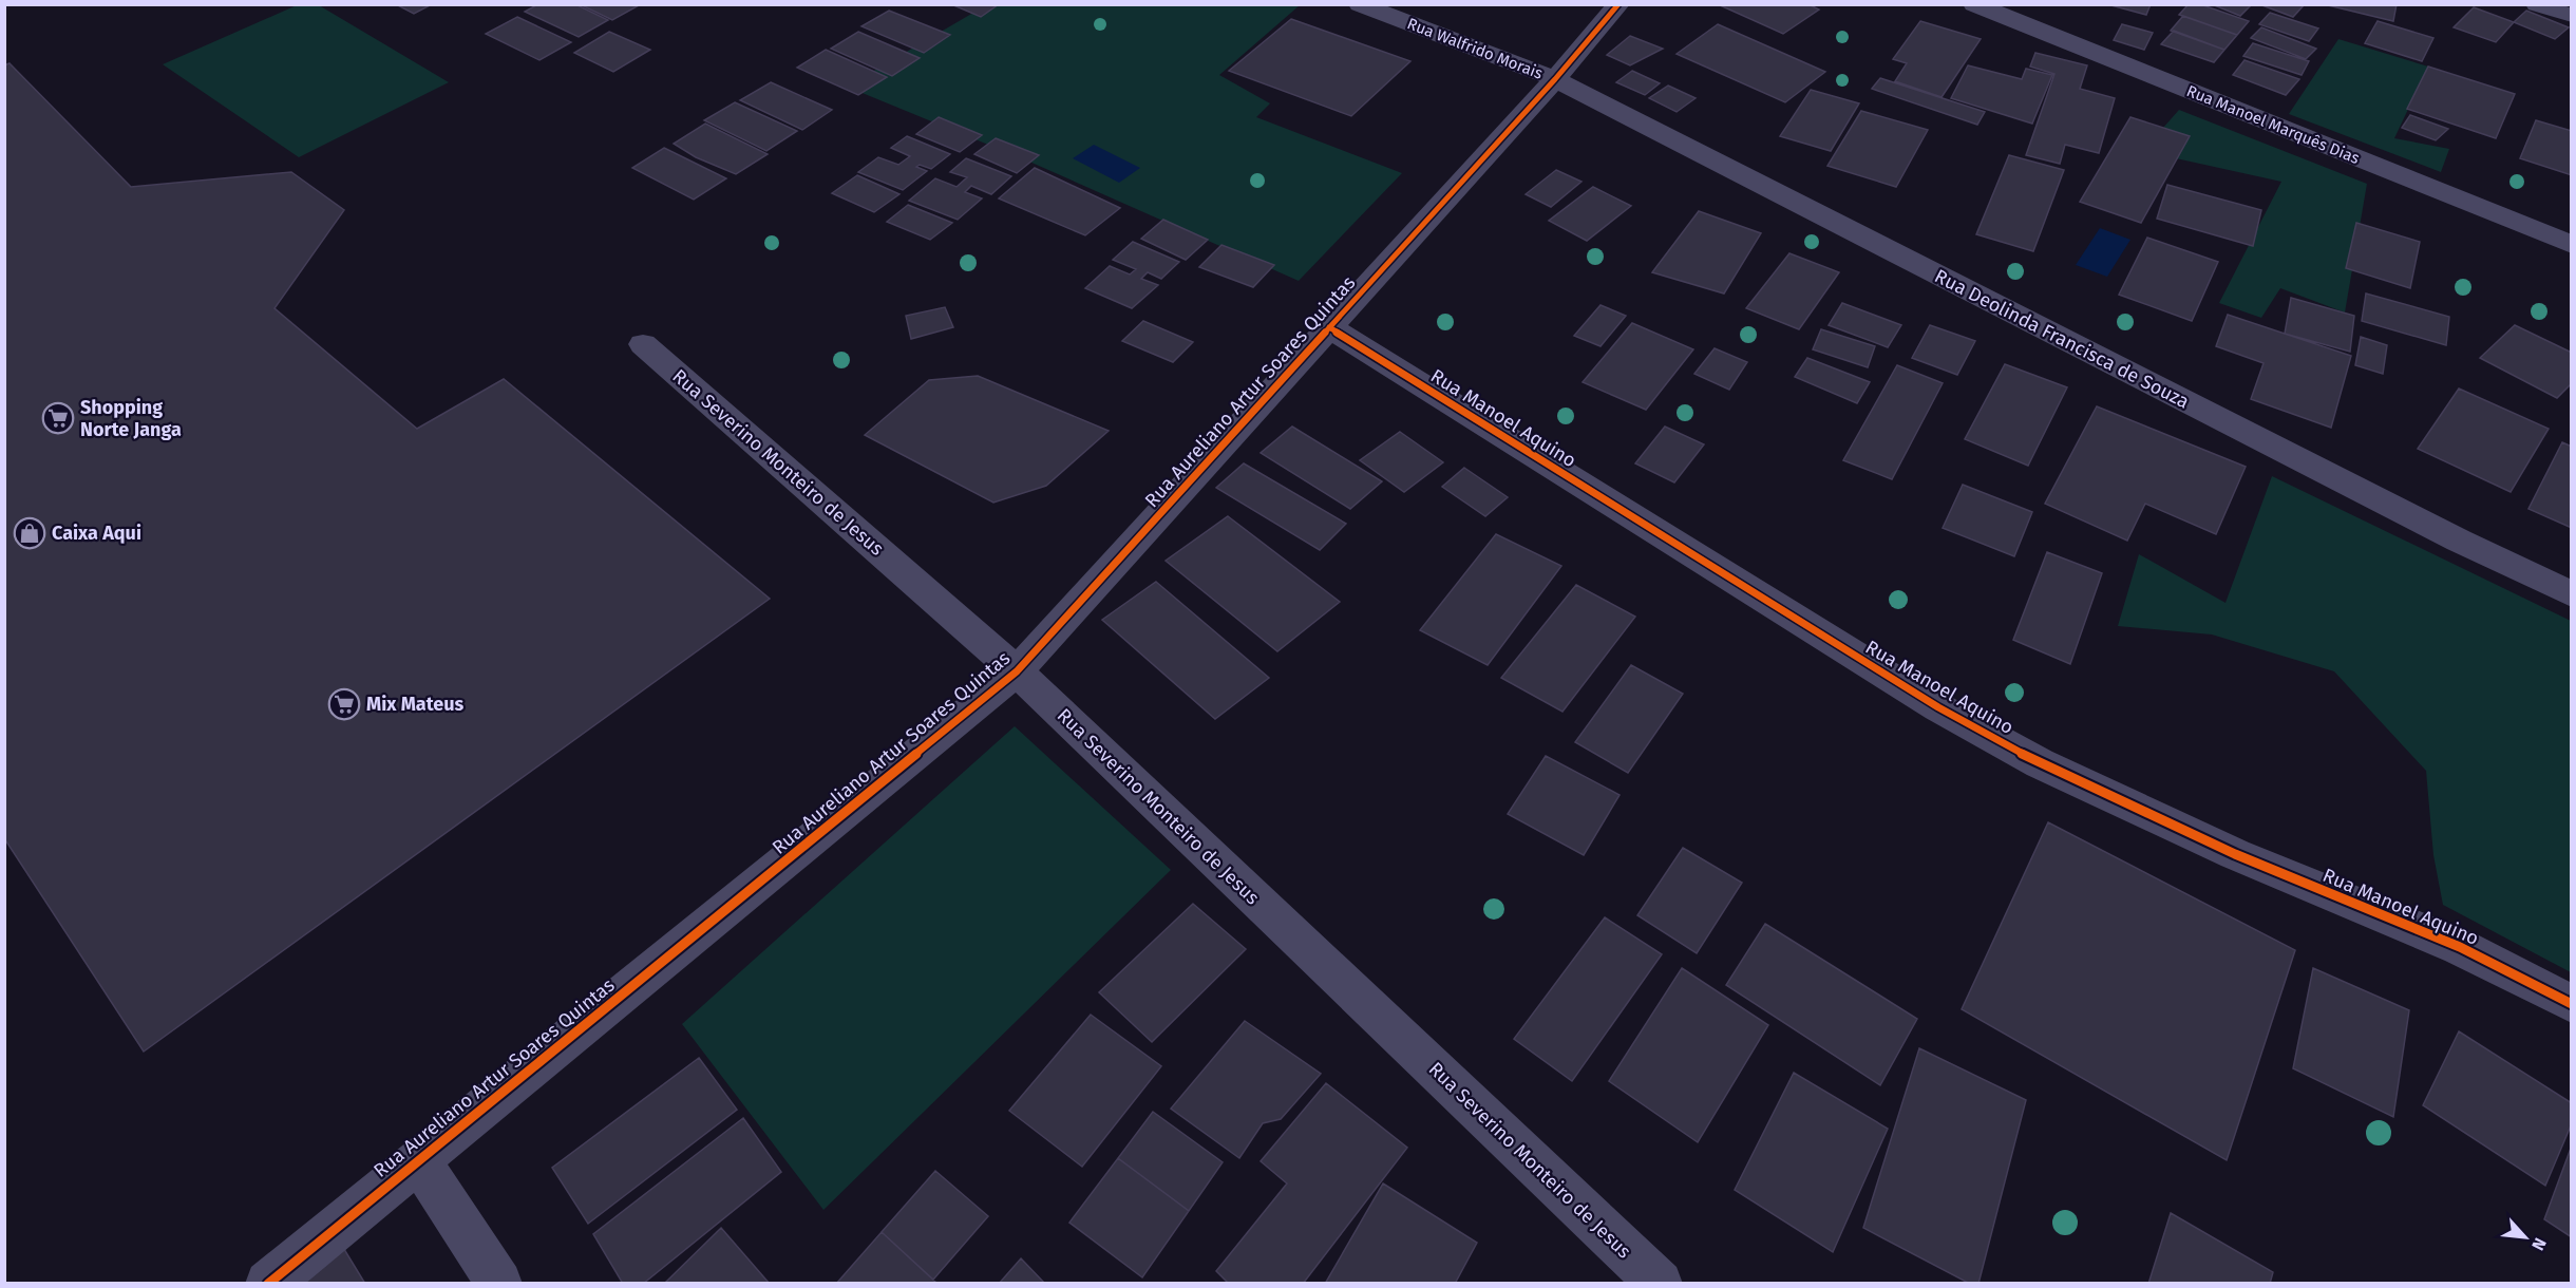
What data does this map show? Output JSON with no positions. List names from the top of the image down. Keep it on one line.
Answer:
{"streets":{"street":["Rua Walfrido Morais","Rua Manoel Marquês Dias","Rua Deolinda Francisca de Souza","Rua Aureliano Artur Soares Quintas","Rua Manoel Aquino","Rua Severino Monteiro de Jesus"]},"crossings":[["Rua Walfrido Morais","Rua Deolinda Francisca de Souza"],["Rua Walfrido Morais","Rua Aureliano Artur Soares Quintas"],["Rua Deolinda Francisca de Souza","Rua Aureliano Artur Soares Quintas"],["Rua Aureliano Artur Soares Quintas","Rua Manoel Aquino"],["Rua Aureliano Artur Soares Quintas","Rua Severino Monteiro de Jesus"]],"places":{"supermarket":["Shopping Norte Janga","Mix Mateus"],"shop":["Caixa Aqui"]},"north":"bottom right"}
